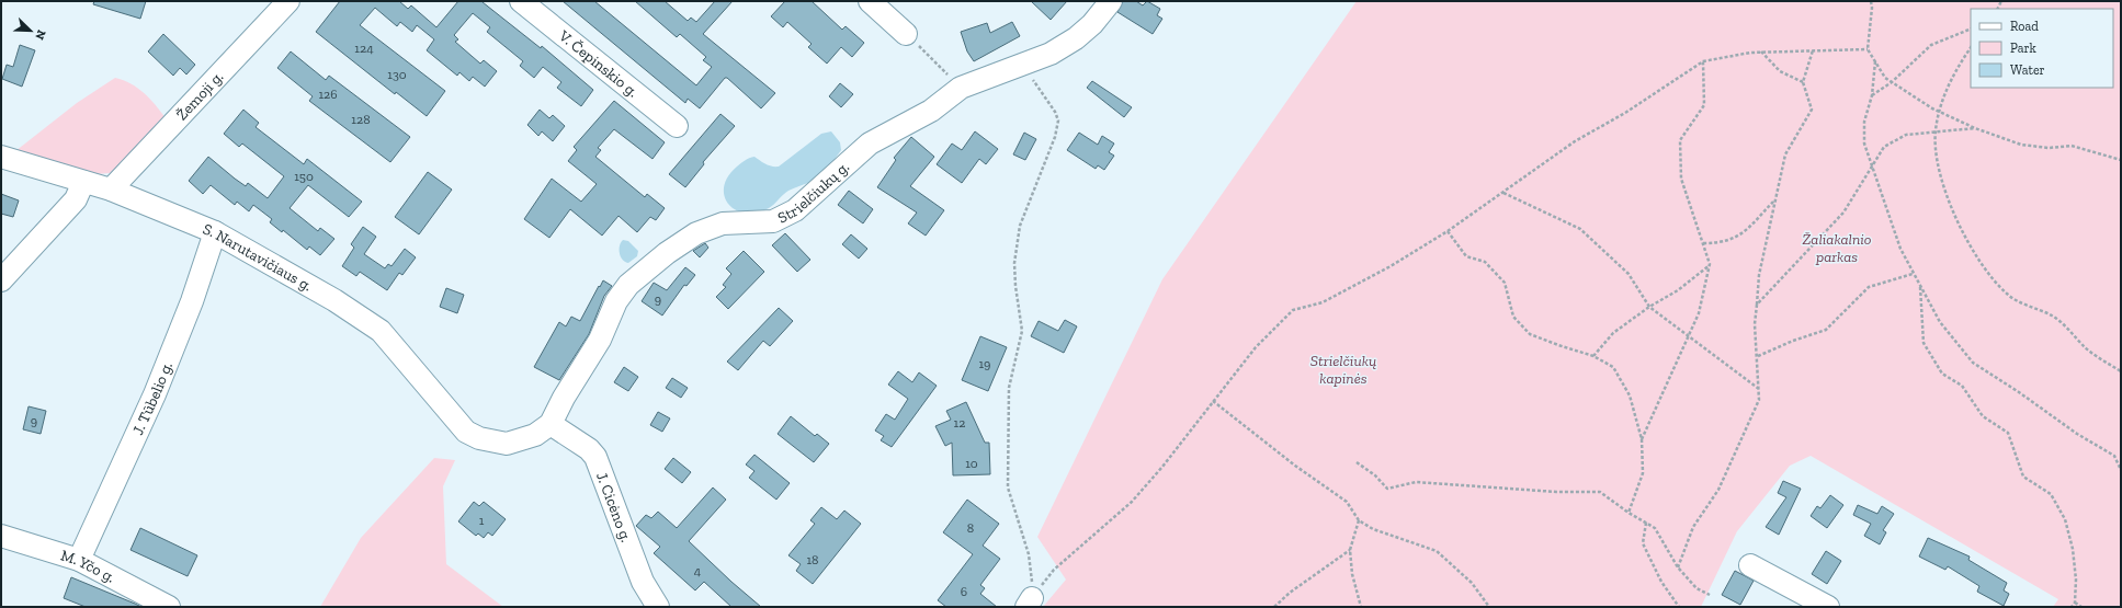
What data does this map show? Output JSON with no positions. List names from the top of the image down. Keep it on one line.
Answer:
{"streets":{"street":["V. Čepinskio g.","Žemoji g.","Strielčiukų g.","S. Narutavičiaus g.","J. Tūbelio g.","J. Cicėno g.","M. Yčo g."]},"crossings":[["Žemoji g.","S. Narutavičiaus g."],["Strielčiukų g.","S. Narutavičiaus g."],["Strielčiukų g.","J. Cicėno g."],["S. Narutavičiaus g.","J. Tūbelio g."],["S. Narutavičiaus g.","J. Cicėno g."],["J. Tūbelio g.","M. Yčo g."]],"parks":["Žaliakalnio parkas","Strielčiukų kapinės"],"house_numbers":["124","130","126","128","150","9","19","9","12","10","1","8","18","4","6"],"legend":["Road","Park","Water"],"north":"bottom right"}
